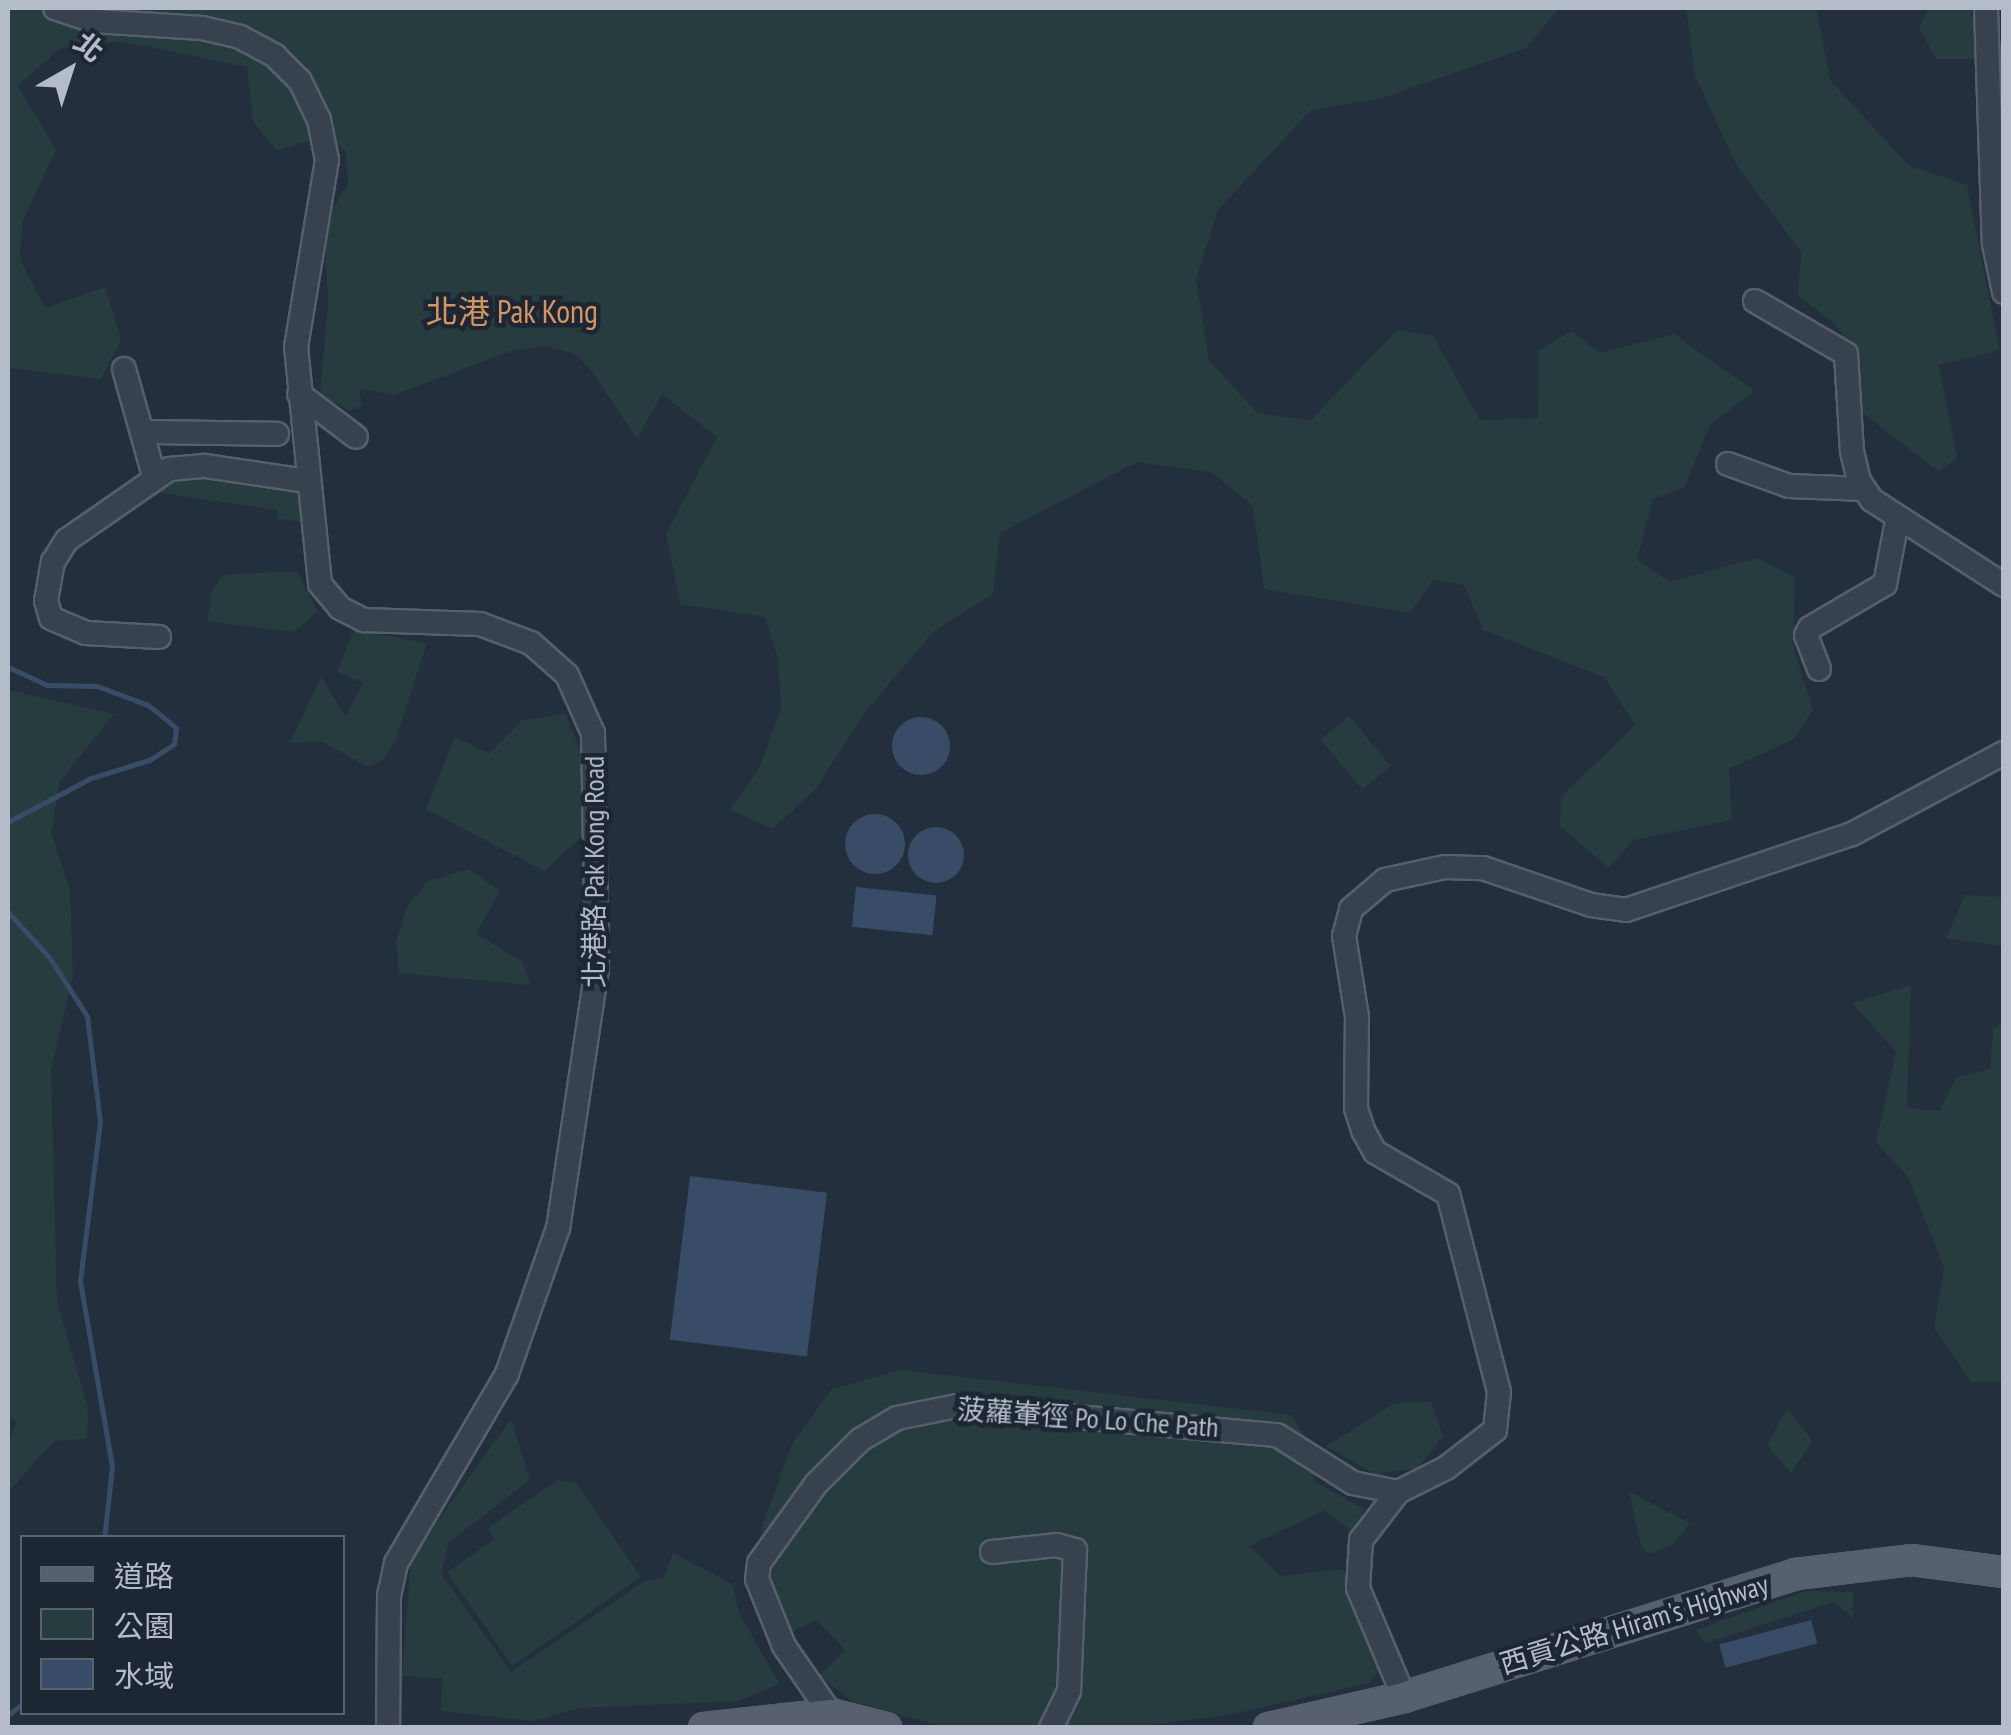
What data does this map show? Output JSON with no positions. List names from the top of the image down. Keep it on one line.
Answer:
{"streets":{"main road":["西貢公路 Hiram's Highway"],"street":["北港路 Pak Kong Road","菠蘿輋徑 Po Lo Che Path"]},"districts":["北港 Pak Kong"],"legend":["道路","公園","水域"],"north":"top right"}
